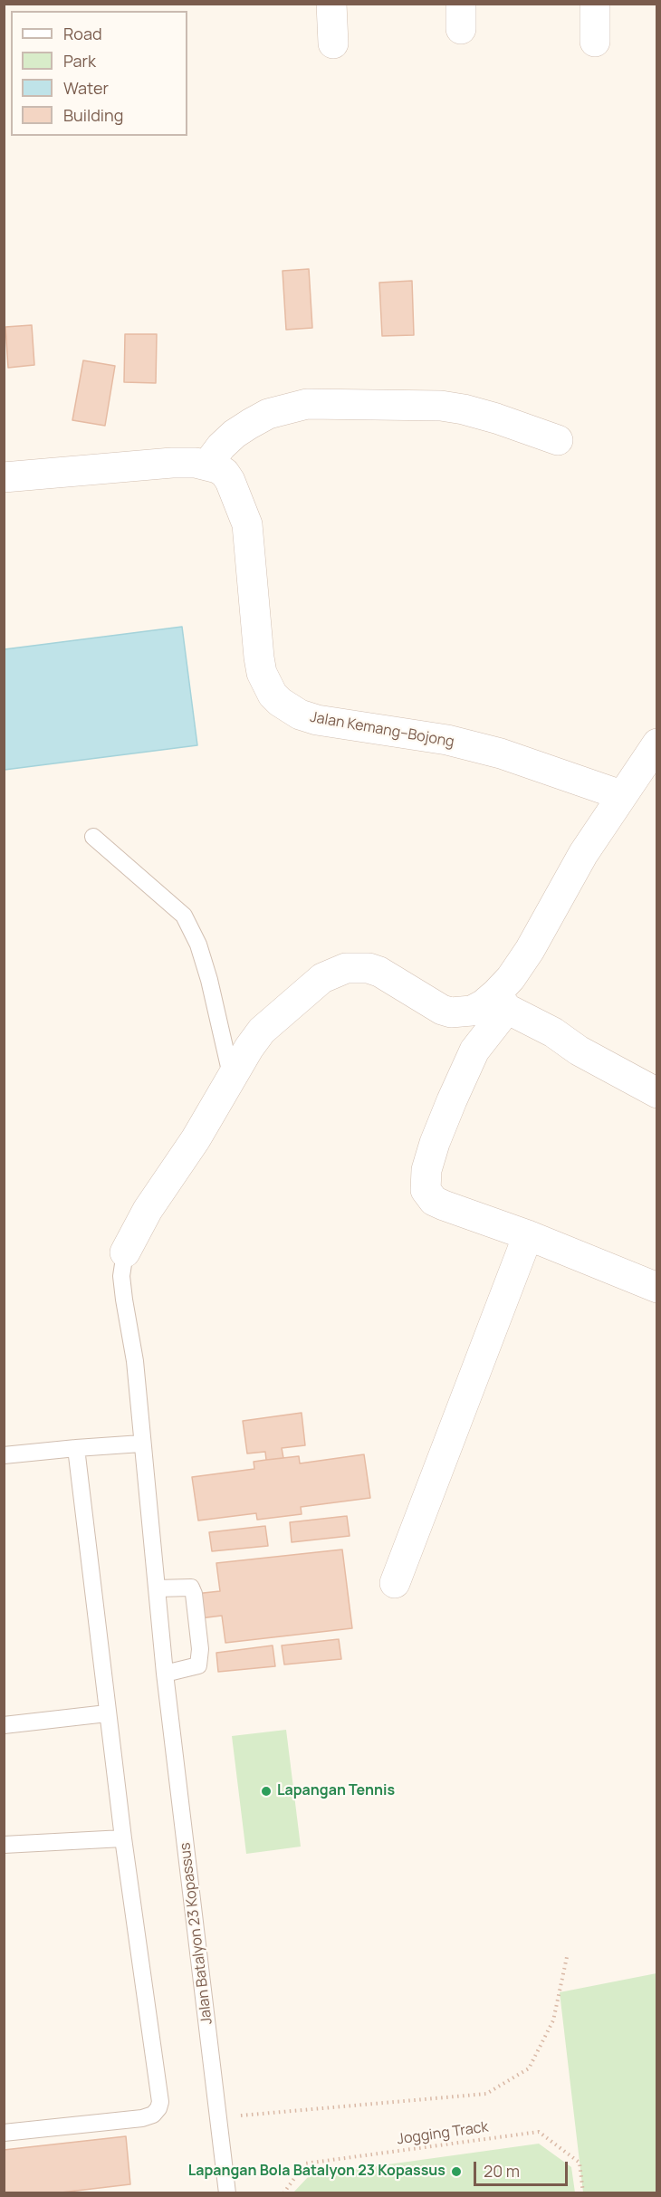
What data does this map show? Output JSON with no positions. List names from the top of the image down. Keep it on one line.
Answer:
{"streets":{"street":["Jalan Kemang–Bojong"],"lane":["Jalan Batalyon 23 Kopassus"],"path":["Jogging Track"]},"places":["Lapangan Tennis","Lapangan Bola Batalyon 23 Kopassus"],"legend":["Road","Park","Water","Building"],"scale_bar":"20 m"}
